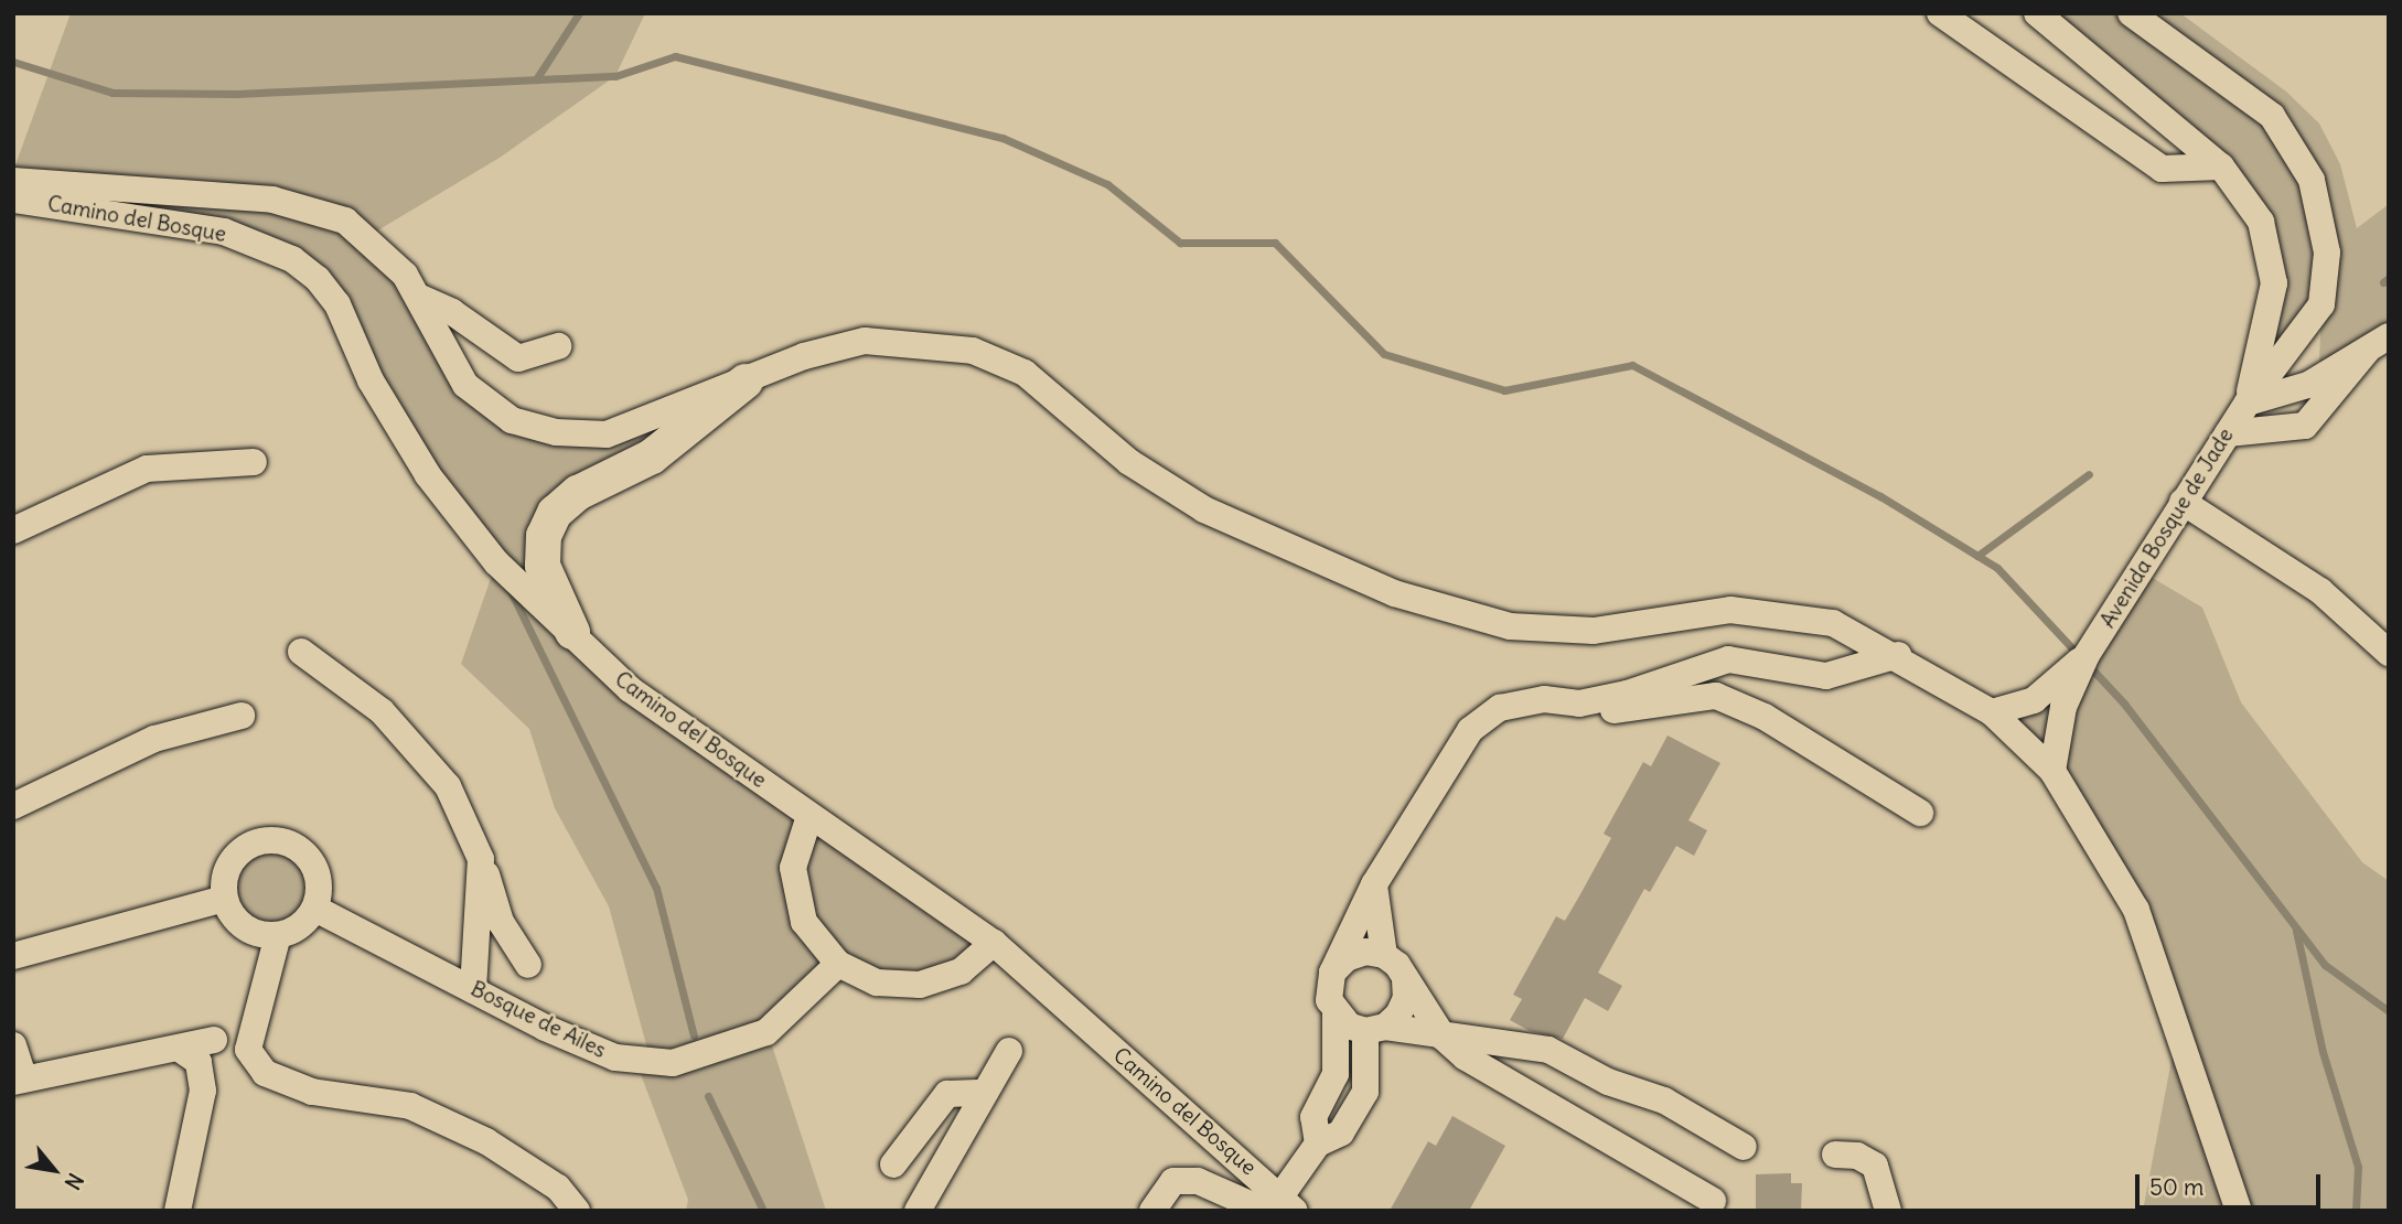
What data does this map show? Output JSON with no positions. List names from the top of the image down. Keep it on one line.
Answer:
{"streets":{"street":["Camino del Bosque","Avenida Bosque de Jade","Bosque de Ailes"]},"scale_bar":"50 m","north":"bottom right"}
